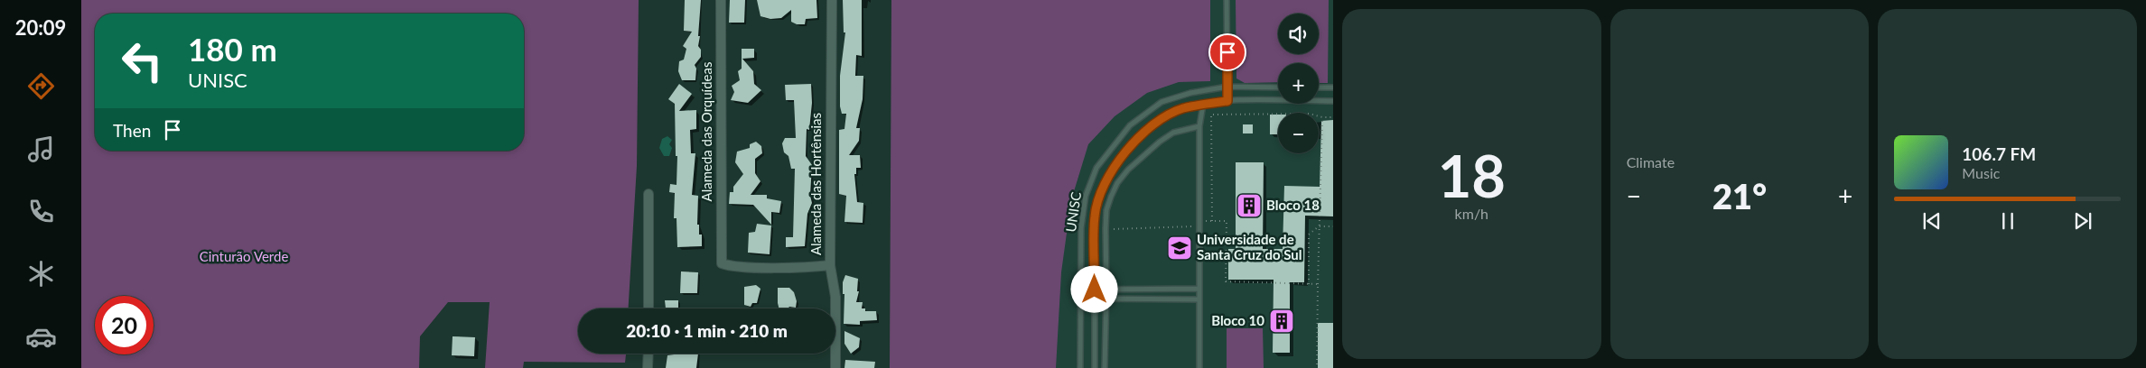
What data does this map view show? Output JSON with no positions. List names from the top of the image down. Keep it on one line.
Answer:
{"streets":{"street":["Alameda das Orquídeas","Alameda das Hortênsias"],"lane":["UNISC"]},"crossings":[["Alameda das Orquídeas","Alameda das Hortênsias"]],"parks":["Cinturão Verde"],"places":{"building":["Bloco 18","Bloco 10"],"school or university":["Universidade de Santa Cruz do Sul"]},"page":{"tabs":"20:09","tile":[["18","km/h"],"Climate"],"map_buttons":["+","−"],"turn":["180 m","UNISC"],"then":"Then","song":["106.7 FM","Music"],"heat":["−","21°","+"],"limit":"20","trip":"20:10 · 1 min · 210 m"}}
